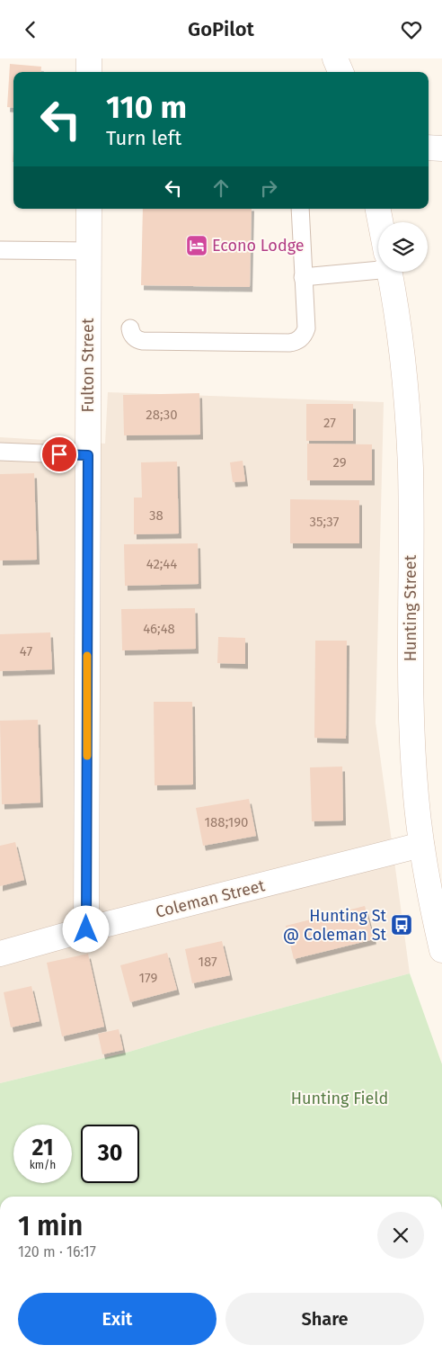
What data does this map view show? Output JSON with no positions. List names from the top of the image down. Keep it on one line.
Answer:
{"streets":{"street":["Fulton Street","Hunting Street","Coleman Street"]},"crossings":[["Fulton Street","Coleman Street"],["Hunting Street","Coleman Street"]],"parks":["Hunting Field"],"places":{"hotel":["Econo Lodge"],"bus stop":["Hunting St @ Coleman St"]},"house_numbers":["28;30","27","29","38","35;37","42;44","46;48","47","188;190","187","179"],"page":{"header":"GoPilot","turn":["110 m","Turn left"],"speed":"21 km/h","limit":"30","heading":["1 min","120 m · 16:17"],"buttons":["Exit","Share"]}}
